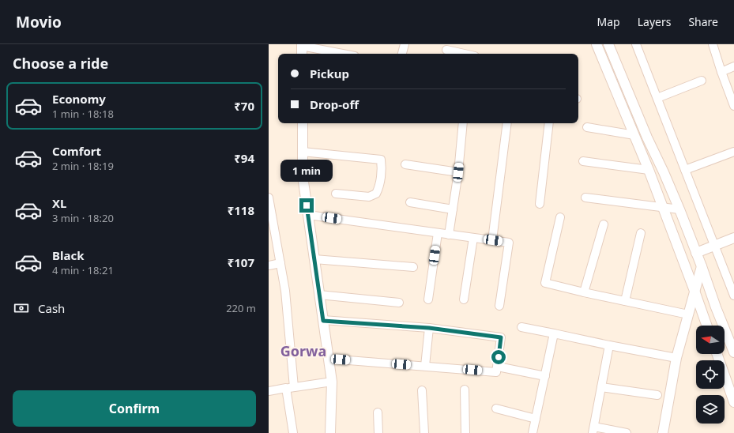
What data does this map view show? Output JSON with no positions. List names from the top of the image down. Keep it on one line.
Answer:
{"districts":["Gorwa"],"north":"left","page":{"header":"Movio","nav":["Map","Layers","Share"],"heading":"Choose a ride","banner":["Pickup","Drop-off"],"list":[{"name":"Economy","note":"1 min · 18:18","value":"₹70"},{"name":"Comfort","note":"2 min · 18:19","value":"₹94"},{"name":"XL","note":"3 min · 18:20","value":"₹118"},{"name":"Black","note":"4 min · 18:21","value":"₹107"}],"bubble":"1 min","pay":["Cash","220 m"],"buttons":"Confirm"}}
